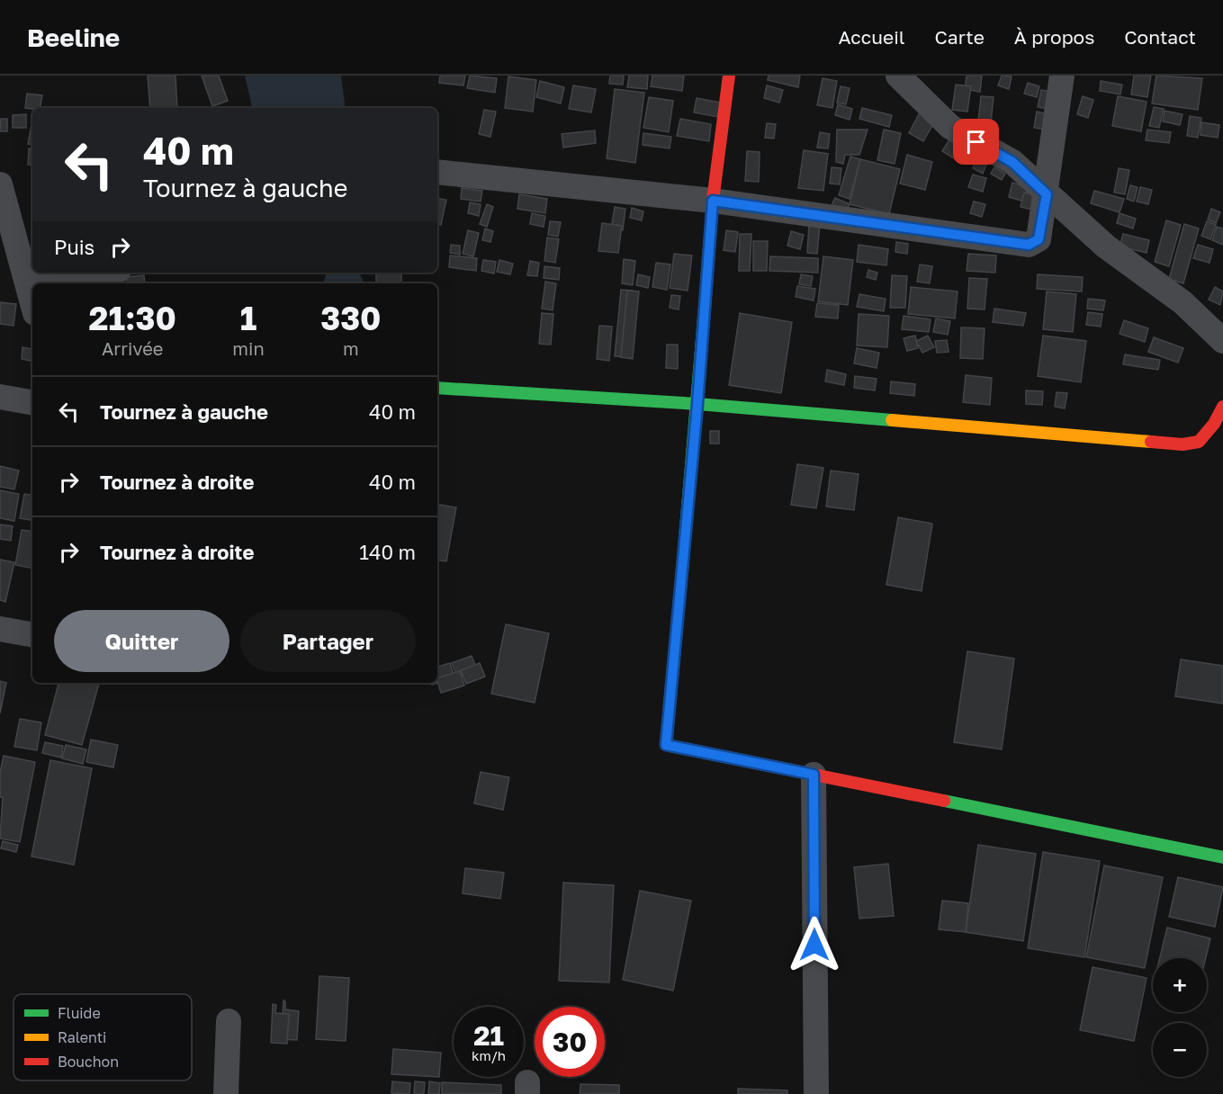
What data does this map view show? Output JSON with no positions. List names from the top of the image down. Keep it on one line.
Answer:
{"legend":["Fluide","Ralenti","Bouchon"],"page":{"header":"Beeline","nav":["Accueil","Carte","À propos","Contact"],"turn":["40 m","Tournez à gauche"],"then":"Puis","eta":["21:30","Arrivée","1","min","330","m"],"list":[{"name":"Tournez à gauche","value":"40 m"},{"name":"Tournez à droite","value":"40 m"},{"name":"Tournez à droite","value":"140 m"}],"buttons":["Quitter","Partager"],"map_buttons":["+","−"],"speed":"21 km/h","limit":"30"}}
